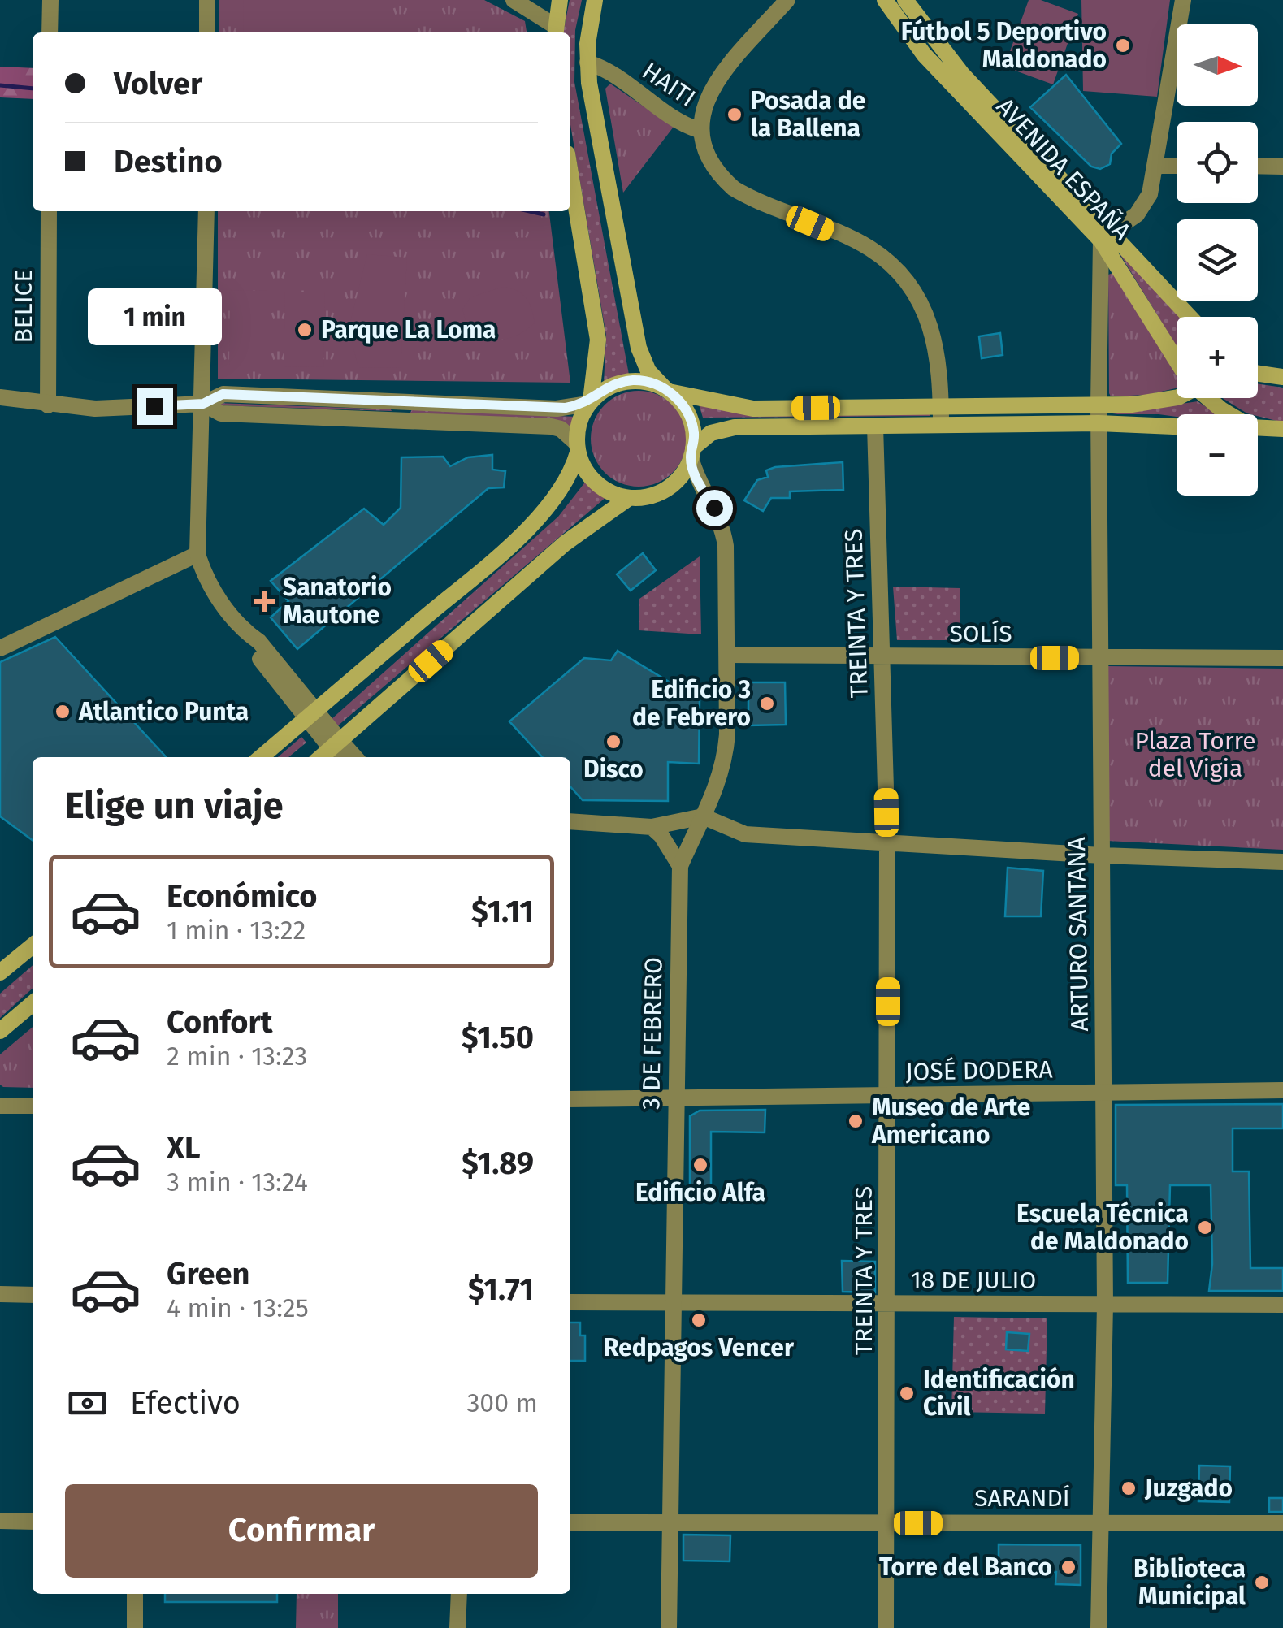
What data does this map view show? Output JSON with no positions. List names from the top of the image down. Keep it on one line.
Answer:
{"streets":{"main road":["AVENIDA ESPAÑA"],"street":["HAITI","BELICE","TREINTA Y TRES","SOLÍS","ARTURO SANTANA","3 DE FEBRERO","JOSÉ DODERA","18 DE JULIO","SARANDÍ"]},"crossings":[["AVENIDA ESPAÑA","ARTURO SANTANA"],["TREINTA Y TRES","SOLÍS"],["TREINTA Y TRES","JOSÉ DODERA"],["TREINTA Y TRES","18 DE JULIO"],["TREINTA Y TRES","SARANDÍ"],["SOLÍS","ARTURO SANTANA"],["SOLÍS","3 DE FEBRERO"],["ARTURO SANTANA","JOSÉ DODERA"],["ARTURO SANTANA","18 DE JULIO"],["ARTURO SANTANA","SARANDÍ"],["3 DE FEBRERO","JOSÉ DODERA"],["3 DE FEBRERO","18 DE JULIO"],["3 DE FEBRERO","SARANDÍ"]],"parks":["Plaza Torre del Vigia"],"places":{"other":["Fútbol 5 Deportivo Maldonado","Posada de la Ballena","Parque La Loma","Edificio 3 de Febrero","Atlantico Punta","Disco","Museo de Arte Americano","Edificio Alfa","Escuela Técnica de Maldonado","Redpagos Vencer","Identificación Civil","Juzgado","Torre del Banco","Biblioteca Municipal"],"health":["Sanatorio Mautone"]},"north":"right","page":{"map_buttons":["+","−"],"banner":["Volver","Destino"],"bubble":"1 min","heading":"Elige un viaje","list":[{"name":"Económico","note":"1 min · 13:22","value":"$1.11"},{"name":"Confort","note":"2 min · 13:23","value":"$1.50"},{"name":"XL","note":"3 min · 13:24","value":"$1.89"},{"name":"Green","note":"4 min · 13:25","value":"$1.71"}],"pay":["Efectivo","300 m"],"buttons":"Confirmar"}}
